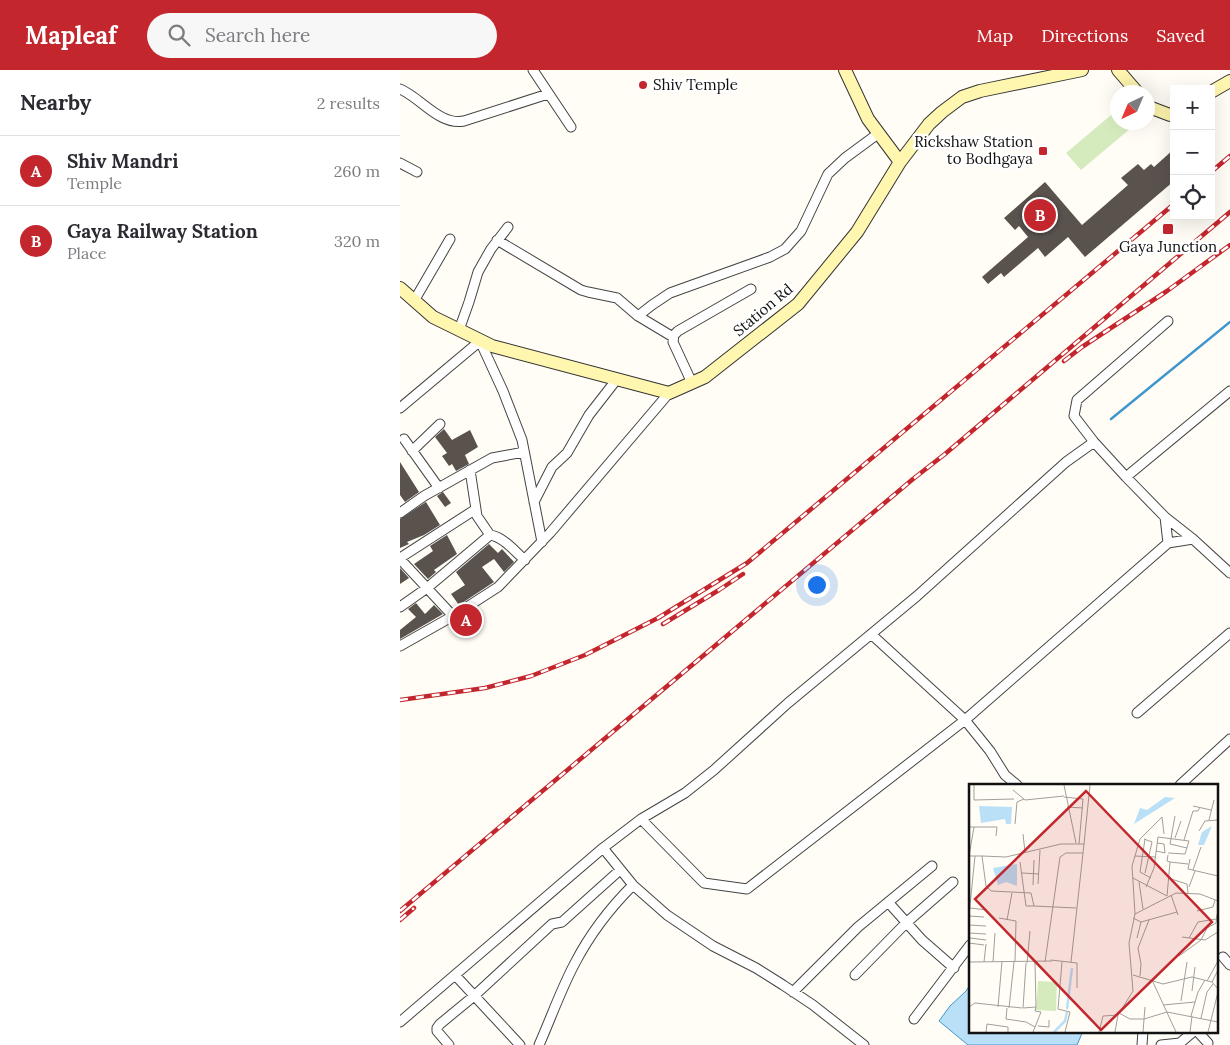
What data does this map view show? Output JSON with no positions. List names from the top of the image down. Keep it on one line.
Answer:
{"streets":{"street":["Station Rd"]},"places":{"other":["Shiv Temple"],"transit":["Rickshaw Station to Bodhgaya","Gaya Junction"]},"north":"bottom left","page":{"header":"Mapleaf","search":"Search here","nav":["Map","Directions","Saved"],"heading":["Nearby","2 results"],"map_buttons":["+","−"],"list":[{"mark":"A","name":"Shiv Mandri","note":"Temple","value":"260 m"},{"mark":"B","name":"Gaya Railway Station","note":"Place","value":"320 m"}],"pins":["B","A"]}}
